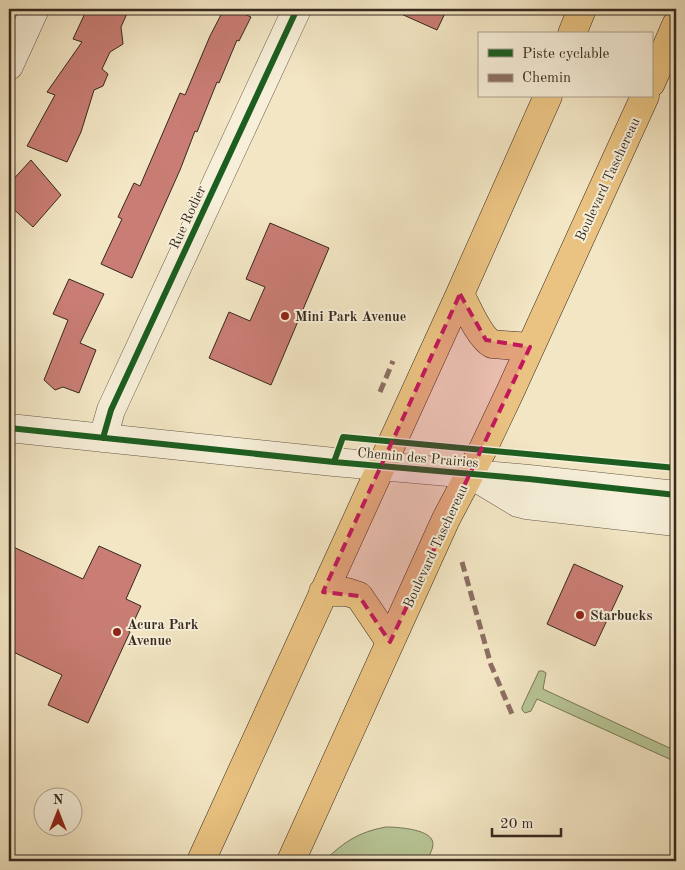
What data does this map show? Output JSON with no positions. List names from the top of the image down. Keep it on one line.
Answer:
{"streets":{"main road":["Boulevard Taschereau"],"street":["Rue Rodier","Chemin des Prairies"]},"crossings":[["Boulevard Taschereau","Chemin des Prairies"],["Rue Rodier","Chemin des Prairies"]],"places":["Mini Park Avenue","Starbucks","Acura Park Avenue"],"legend":["Piste cyclable","Chemin"],"scale_bar":"20 m","north":"top"}
